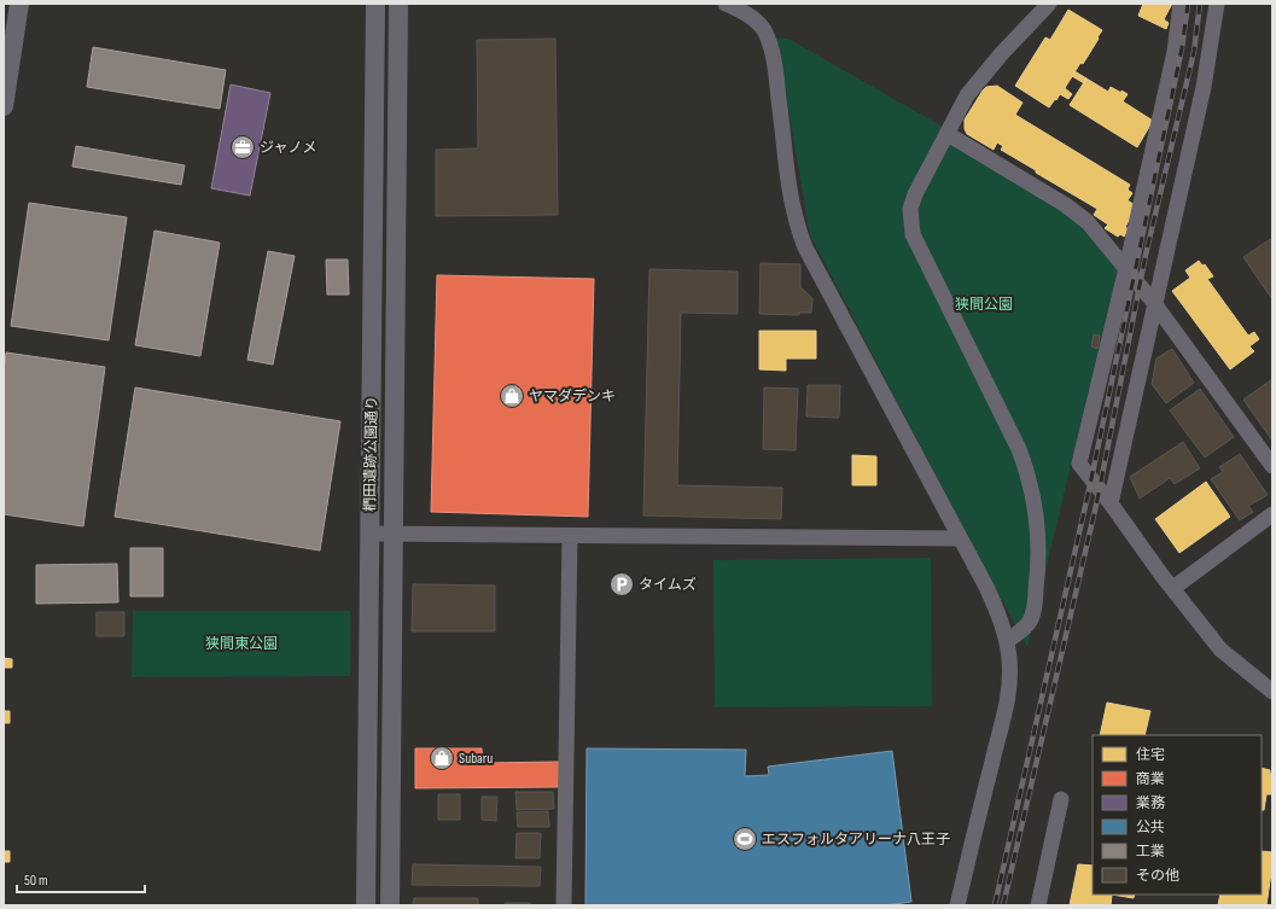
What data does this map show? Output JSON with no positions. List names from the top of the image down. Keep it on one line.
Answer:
{"streets":{"street":["椚田遺跡公園通り"]},"parks":["狭間公園","狭間東公園"],"places":{"office":["ジャノメ"],"shop":["ヤマダデンキ","Subaru"],"parking":["タイムズ"],"sports":["エスフォルタアリーナ八王子"]},"legend":["住宅","商業","業務","公共","工業","その他"],"scale_bar":"50 m"}
